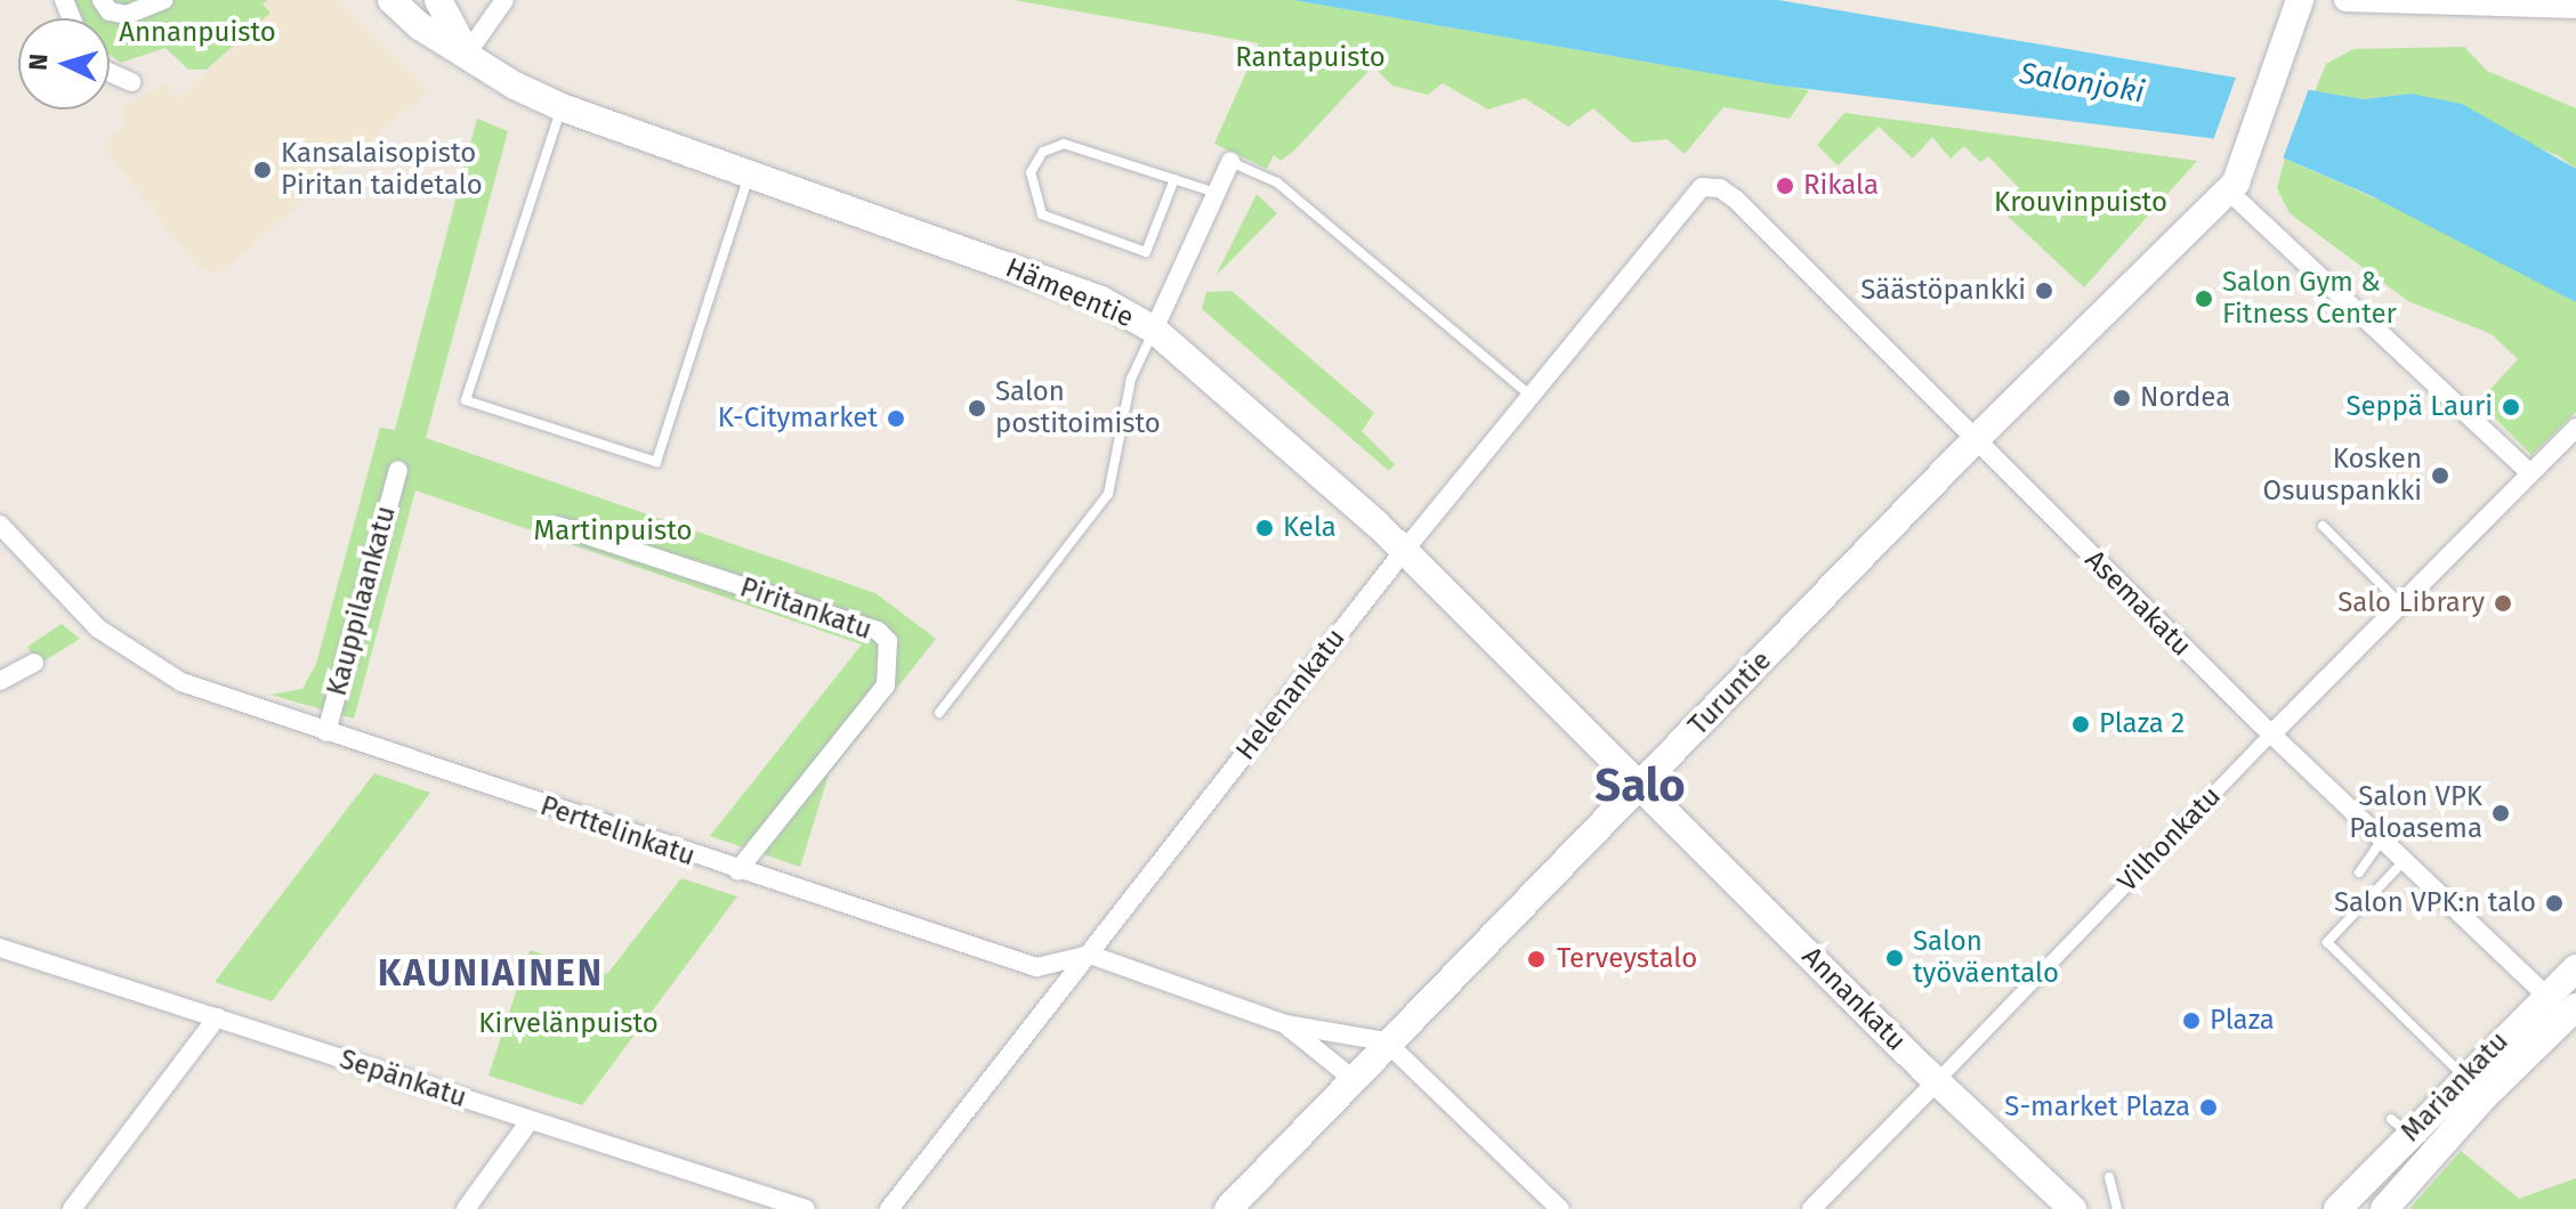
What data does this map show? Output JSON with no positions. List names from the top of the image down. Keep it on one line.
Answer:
{"streets":{"main road":["Hämeentie","Turuntie","Annankatu","Mariankatu"],"street":["Kauppilaankatu","Asemakatu","Piritankatu","Helenankatu","Perttelinkatu","Vilhonkatu","Sepänkatu"]},"crossings":[["Hämeentie","Turuntie"],["Hämeentie","Helenankatu"],["Hämeentie","Annankatu"],["Kauppilaankatu","Perttelinkatu"],["Asemakatu","Turuntie"],["Asemakatu","Helenankatu"],["Asemakatu","Vilhonkatu"],["Asemakatu","Mariankatu"],["Piritankatu","Perttelinkatu"],["Turuntie","Annankatu"],["Helenankatu","Perttelinkatu"],["Vilhonkatu","Annankatu"]],"districts":["Salo","KAUNIAINEN"],"water":["Salonjoki"],"parks":["Annanpuisto","Rantapuisto","Krouvinpuisto","Martinpuisto","Kirvelänpuisto"],"places":["Kansalaisopisto Piritan taidetalo","Rikala","Säästöpankki","Salon Gym & Fitness Center","Nordea","Seppä Lauri","Salon postitoimisto","K-Citymarket","Kosken Osuuspankki","Kela","Salo Library","Plaza 2","Salon VPK Paloasema","Salon VPK:n talo","Salon työväentalo","Terveystalo","Plaza","S-market Plaza"],"north":"left"}
